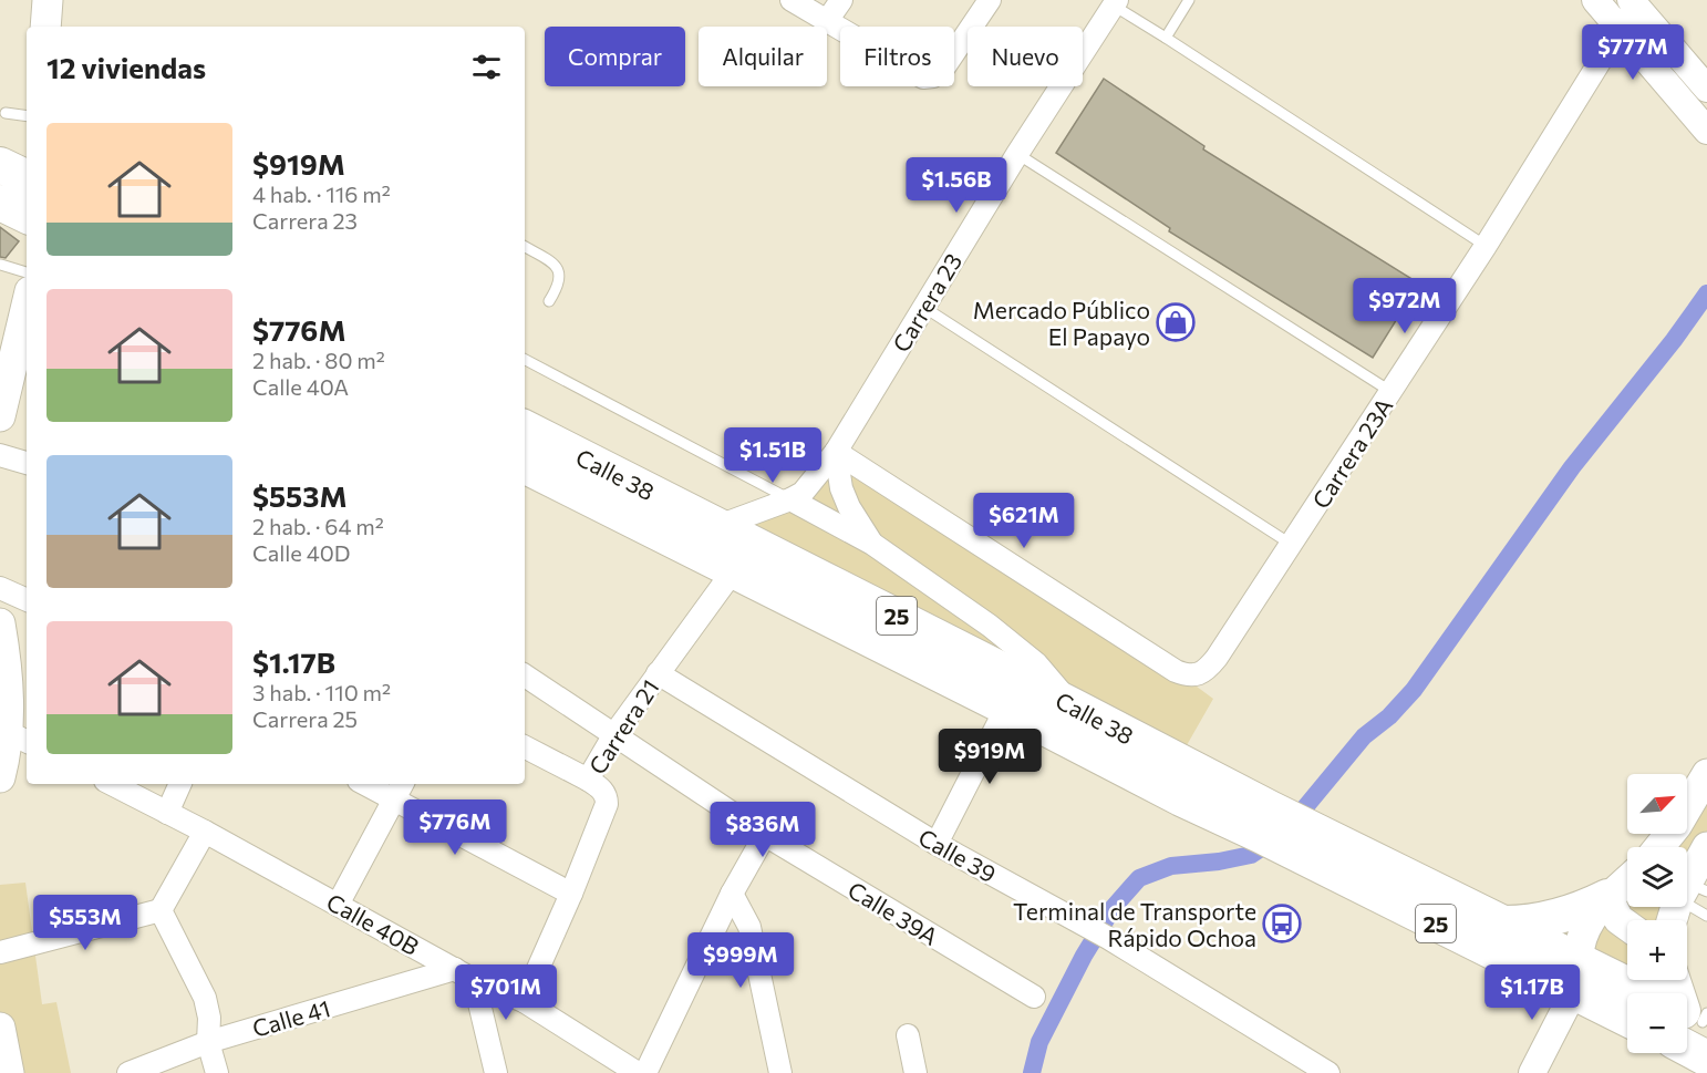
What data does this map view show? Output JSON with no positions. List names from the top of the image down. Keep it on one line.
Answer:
{"streets":{"highway":["Calle 38","25"],"street":["Carrera 23","Carrera 23A","Carrera 21","Calle 39","Calle 39A","Calle 40B","Calle 41"]},"crossings":[["Carrera 23","Carrera 23A"],["Carrera 23","Calle 38"],["Calle 38","Carrera 21"],["Carrera 21","Calle 39"],["Carrera 21","Calle 39A"],["Carrera 21","Calle 40B"],["Calle 40B","Calle 41"]],"places":{"shop":["Mercado Público El Papayo"],"bus stop":["Terminal de Transporte Rápido Ochoa"]},"north":"top right","page":{"price":["$777M","$1.56B","$972M","$1.51B","$621M","$919M","$776M","$836M","$553M","$999M","$701M","$1.17B"],"chip":["Comprar","Alquilar","Filtros","Nuevo"],"heading":"12 viviendas","list":[{"name":"$919M","note":"4 hab. · 116 m² · Carrera 23"},{"name":"$776M","note":"2 hab. · 80 m² · Calle 40A"},{"name":"$553M","note":"2 hab. · 64 m² · Calle 40D"},{"name":"$1.17B","note":"3 hab. · 110 m² · Carrera 25"}],"map_buttons":["+","−"]}}
